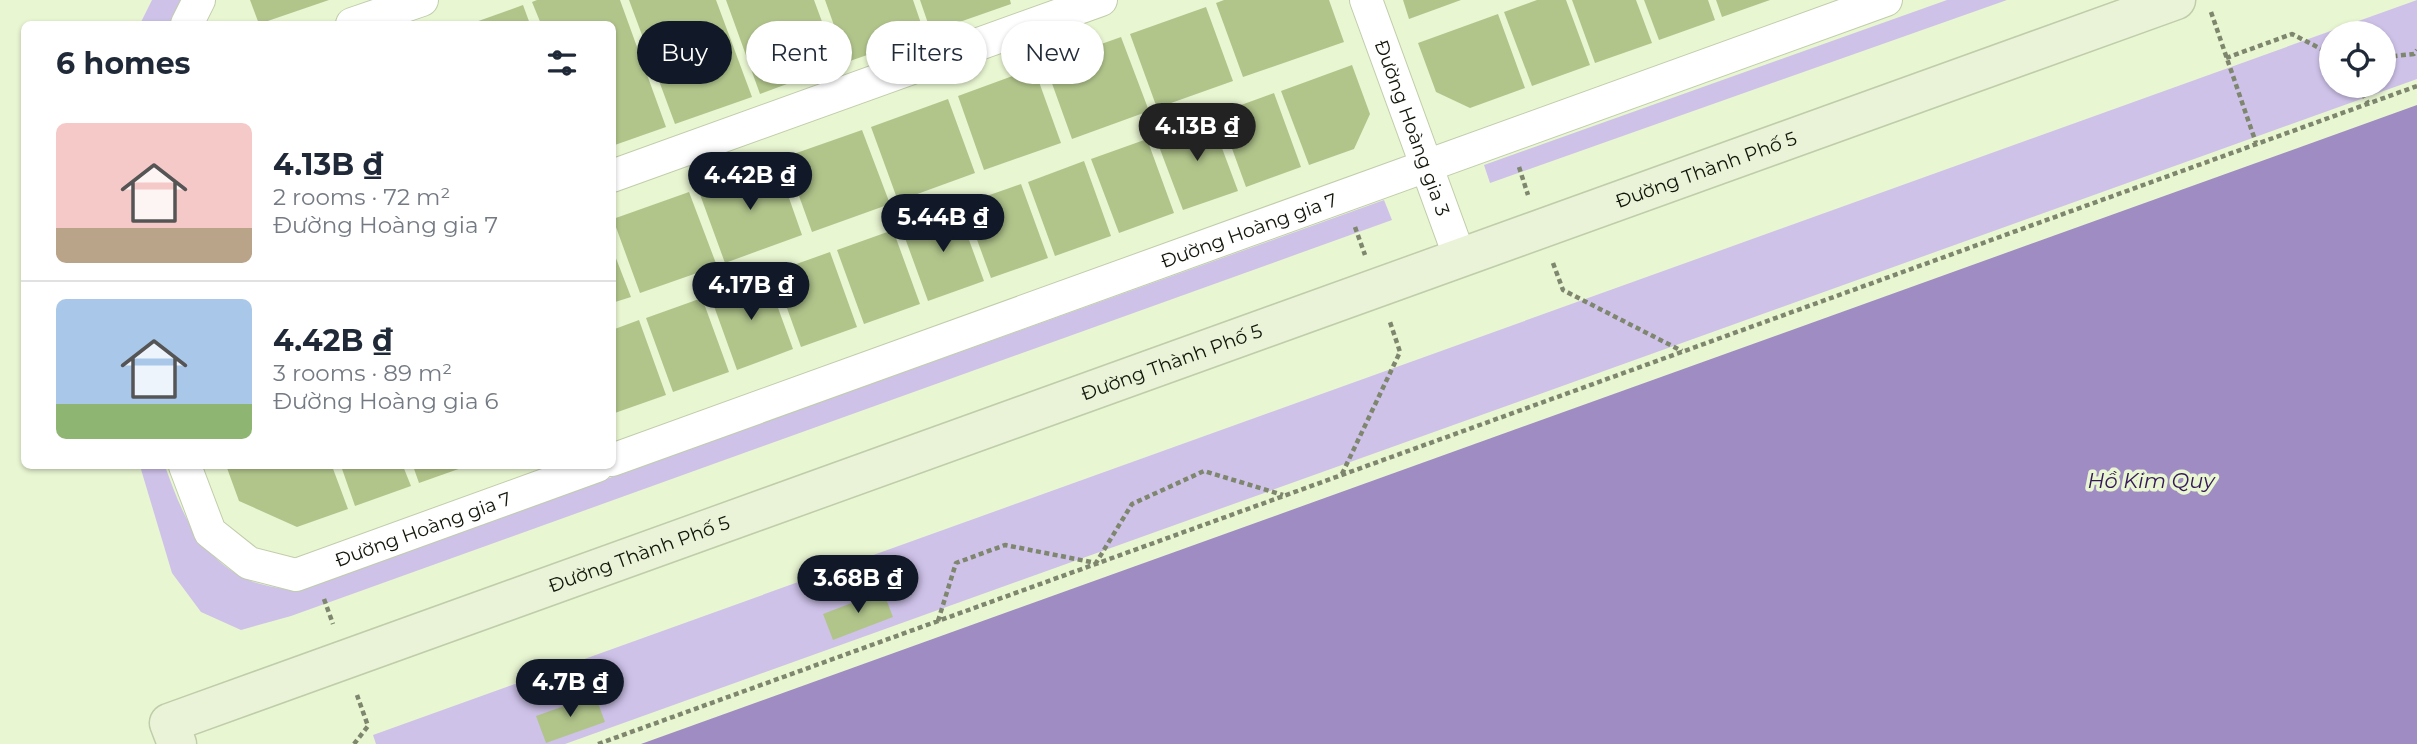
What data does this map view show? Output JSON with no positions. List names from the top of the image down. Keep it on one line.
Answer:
{"streets":{"street":["Đường Hoàng gia 3","Đường Thành Phố 5","Đường Hoàng gia 7"]},"crossings":[["Đường Hoàng gia 3","Đường Thành Phố 5"],["Đường Hoàng gia 3","Đường Hoàng gia 7"]],"water":["Hồ Kim Quy"],"page":{"chip":["Buy","Rent","Filters","New"],"heading":"6 homes","price":["4.13B ₫","4.42B ₫","5.44B ₫","4.17B ₫","3.68B ₫","4.7B ₫"],"list":[{"name":"4.13B ₫","note":"2 rooms · 72 m² · Đường Hoàng gia 7"},{"name":"4.42B ₫","note":"3 rooms · 89 m² · Đường Hoàng gia 6"}]}}
